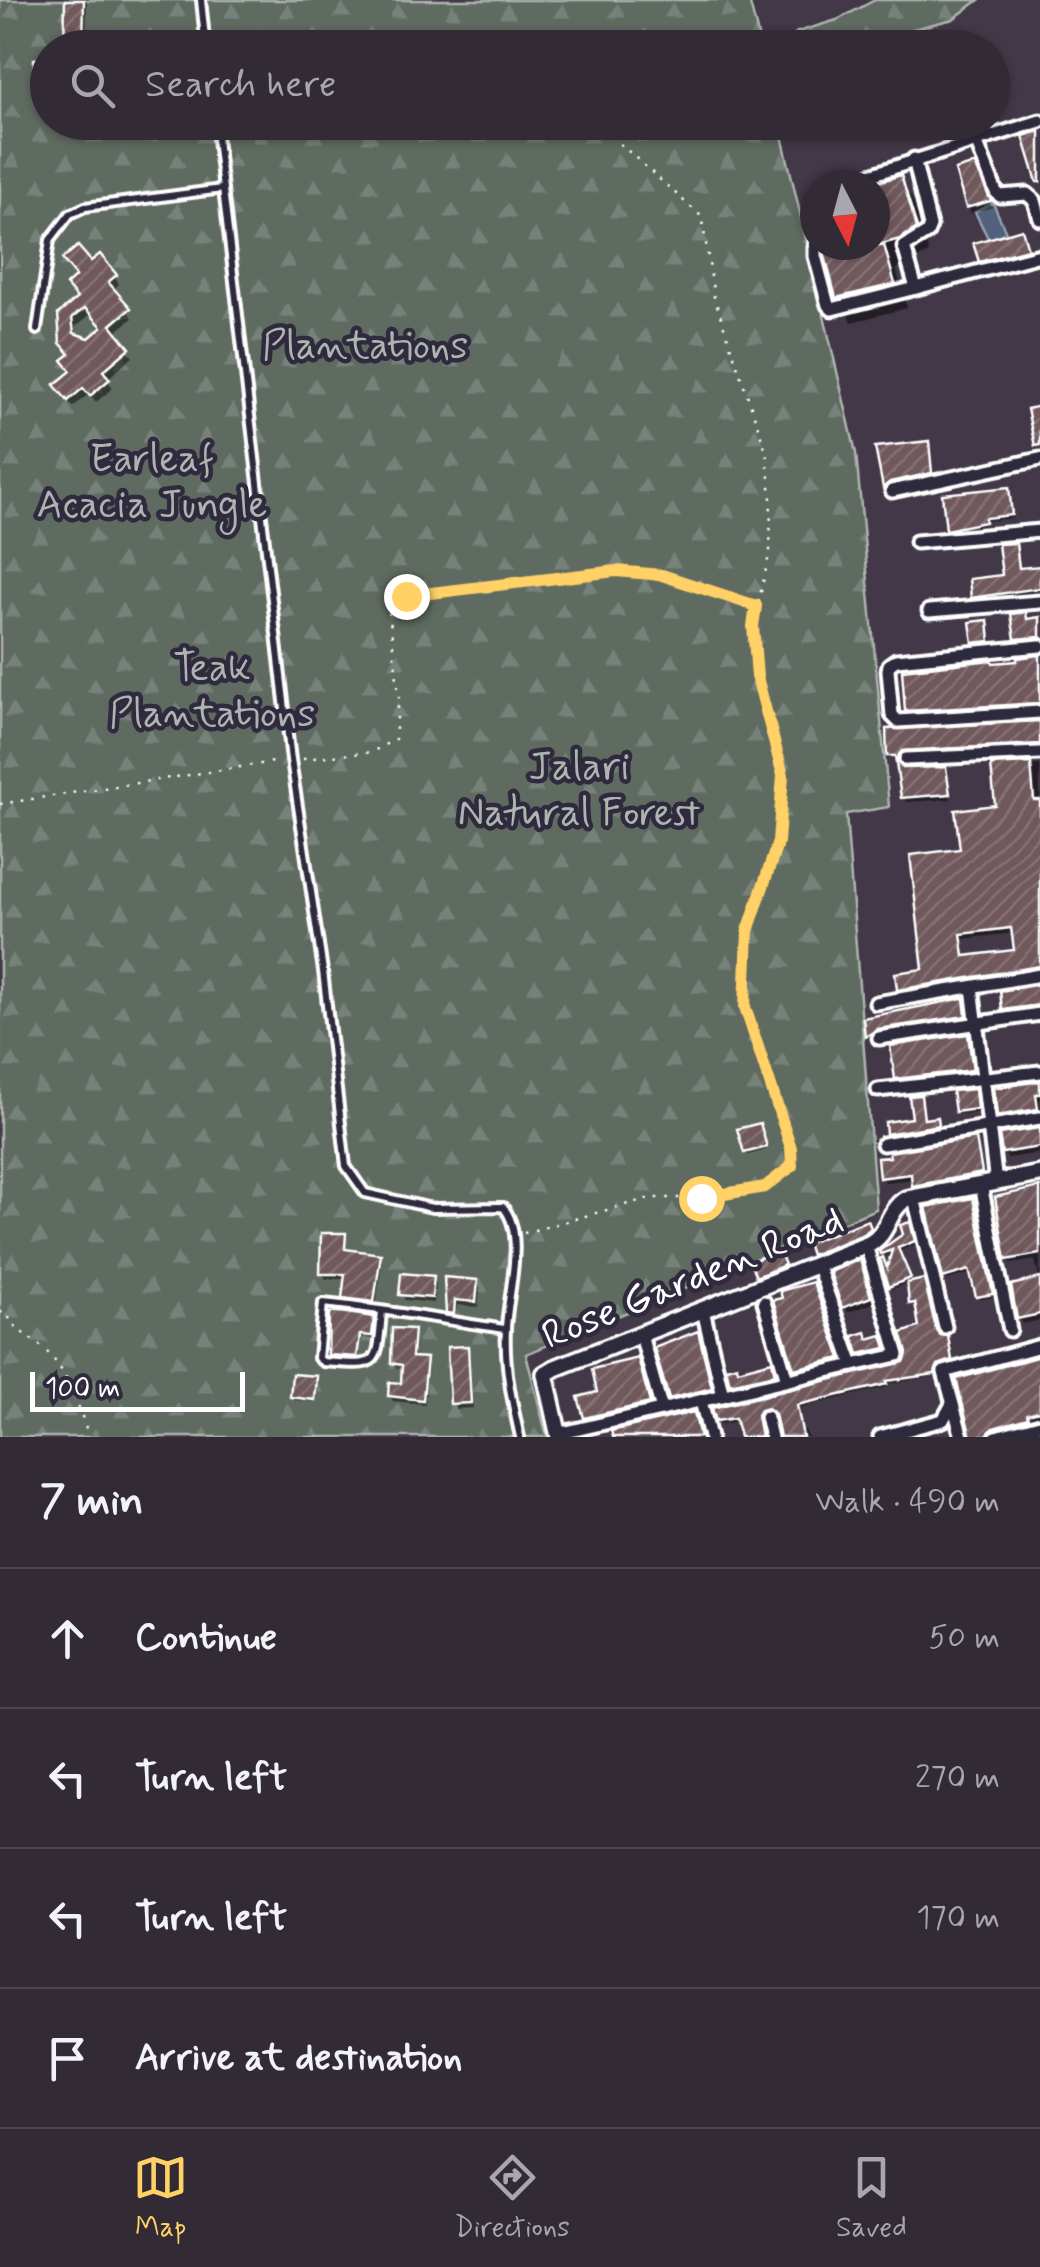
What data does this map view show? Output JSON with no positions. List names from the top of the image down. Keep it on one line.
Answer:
{"streets":{"street":["Rose Garden Road"]},"parks":["Plantations","Earleaf Acacia Jungle","Teak Plantations","Jalari Natural Forest"],"scale_bar":"100 m","north":"bottom","page":{"search":"Search here","scale":"100 m","heading":["7 min","Walk · 490 m"],"list":[["Continue","50 m"],["Turn left","270 m"],["Turn left","170 m"],"Arrive at destination"],"nav":["Map","Directions","Saved"]}}
